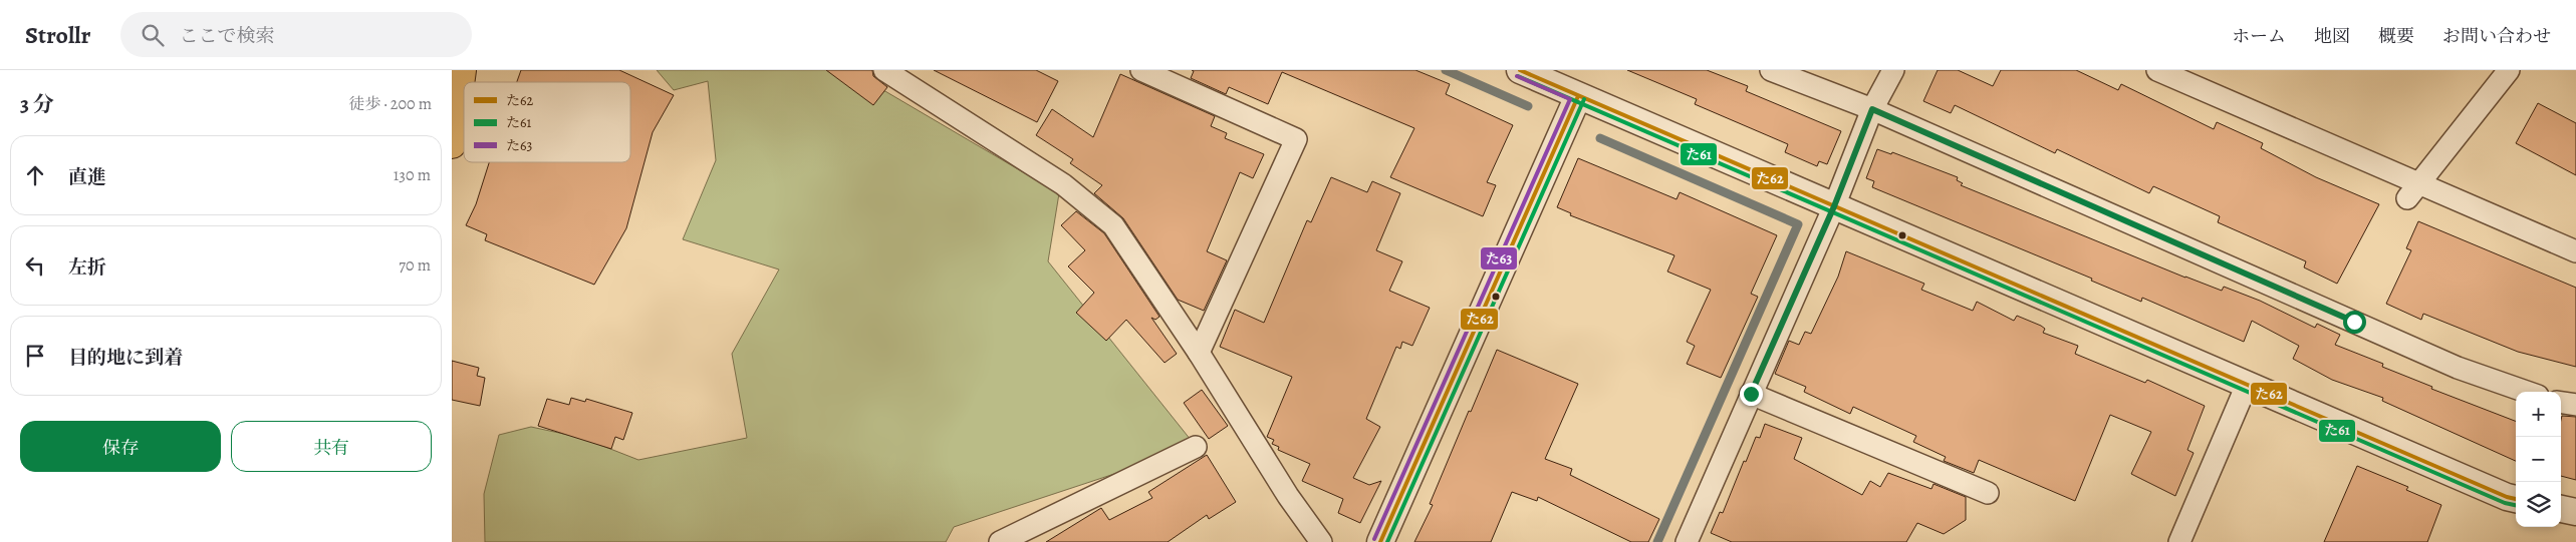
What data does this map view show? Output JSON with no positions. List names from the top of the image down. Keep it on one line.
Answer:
{"lines":["transit line た62","transit line た61","transit line た63"],"legend":["た62","た61","た63"],"page":{"header":"Strollr","search":"ここで検索","nav":["ホーム","地図","概要","お問い合わせ"],"heading":["3 分","徒歩 · 200 m"],"list":[["直進","130 m"],["左折","70 m"],"目的地に到着"],"map_buttons":["+","−"],"buttons":["保存","共有"]}}
